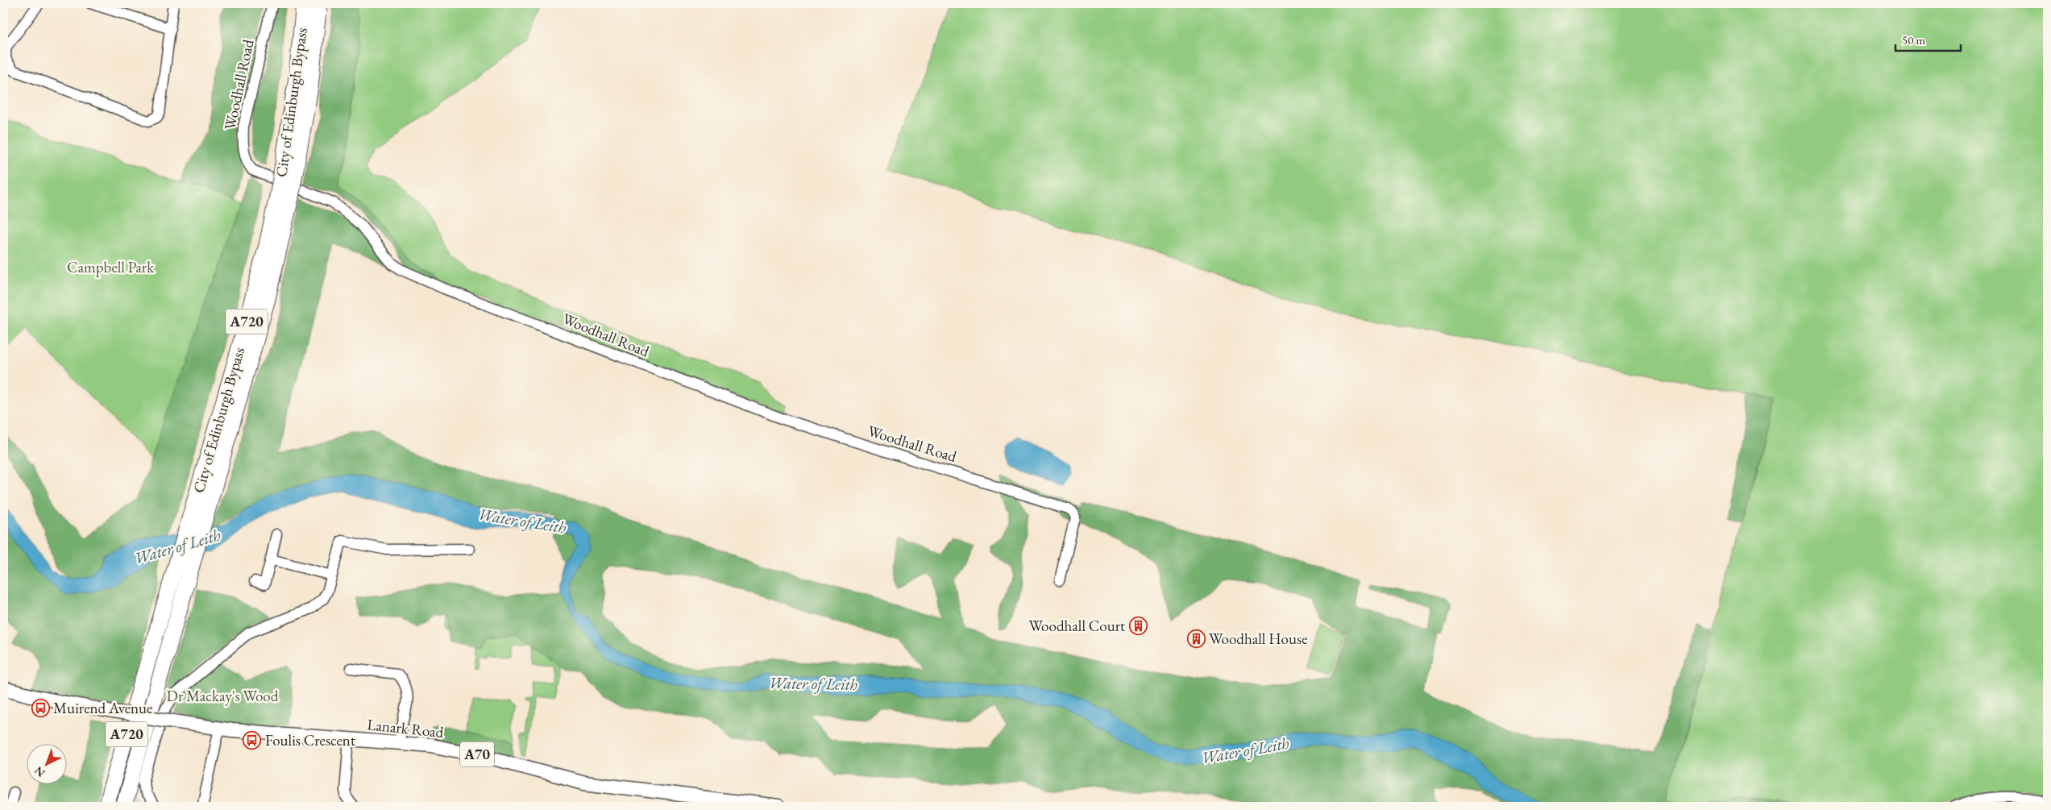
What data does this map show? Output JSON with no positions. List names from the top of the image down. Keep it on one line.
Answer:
{"streets":{"highway":["City of Edinburgh Bypass","A720"],"main road":["Lanark Road","A70"],"street":["Woodhall Road"]},"water":["Water of Leith"],"parks":["Campbell Park","Dr Mackay's Wood"],"places":{"building":["Woodhall Court","Woodhall House"],"bus stop":["Muirend Avenue","Foulis Crescent"]},"scale_bar":"50 m","north":"bottom left"}
